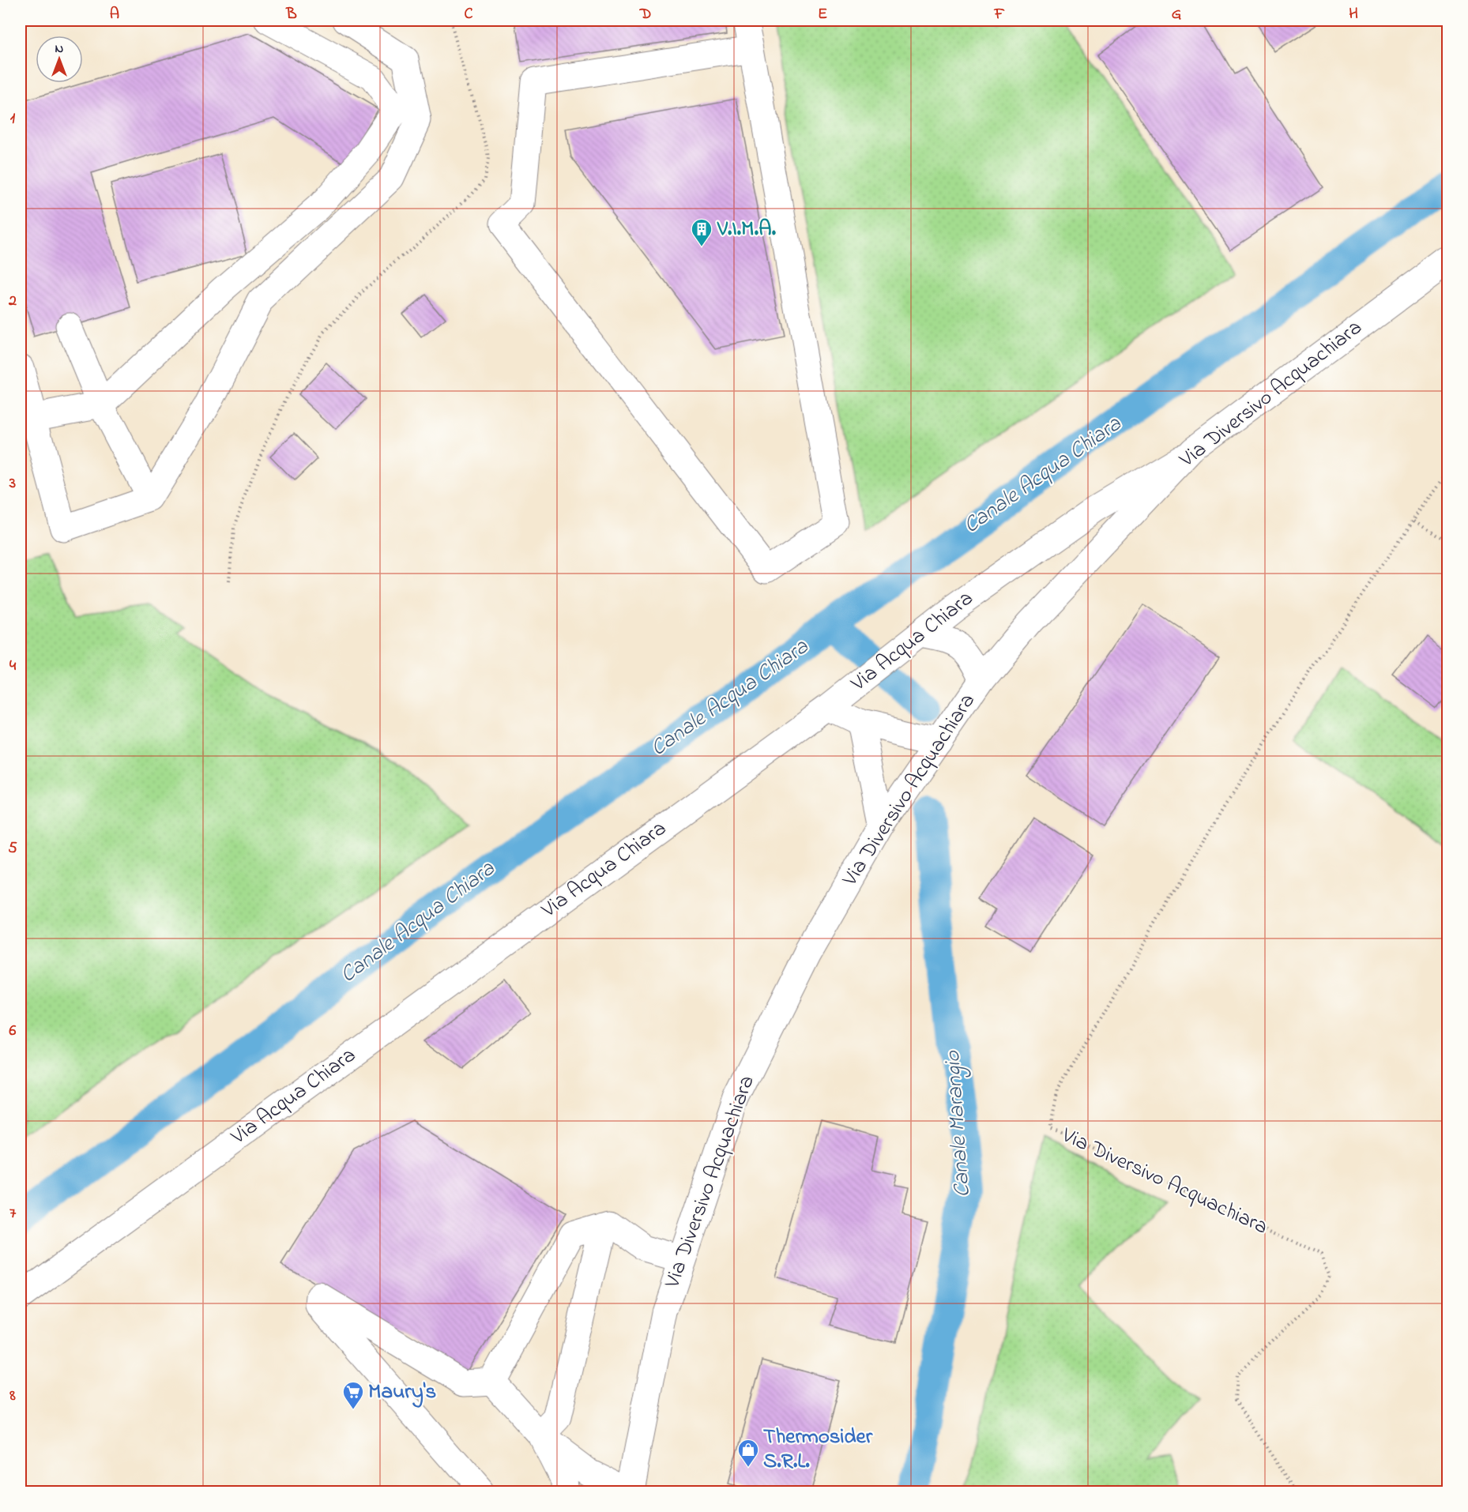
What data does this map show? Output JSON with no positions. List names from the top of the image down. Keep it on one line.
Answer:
{"streets":{"street":["Via Diversivo Acquachiara","Via Acqua Chiara"]},"crossings":[["Via Diversivo Acquachiara","Via Acqua Chiara"]],"water":["Canale Acqua Chiara","Canale Marangio"],"places":{"building":["V.I.M.A."],"supermarket":["Maury's"],"shop":["Thermosider S.R.L."]},"north":"top","grid":{"columns":["A","B","C","D","E","F","G","H"],"rows":["1","2","3","4","5","6","7","8"]}}
